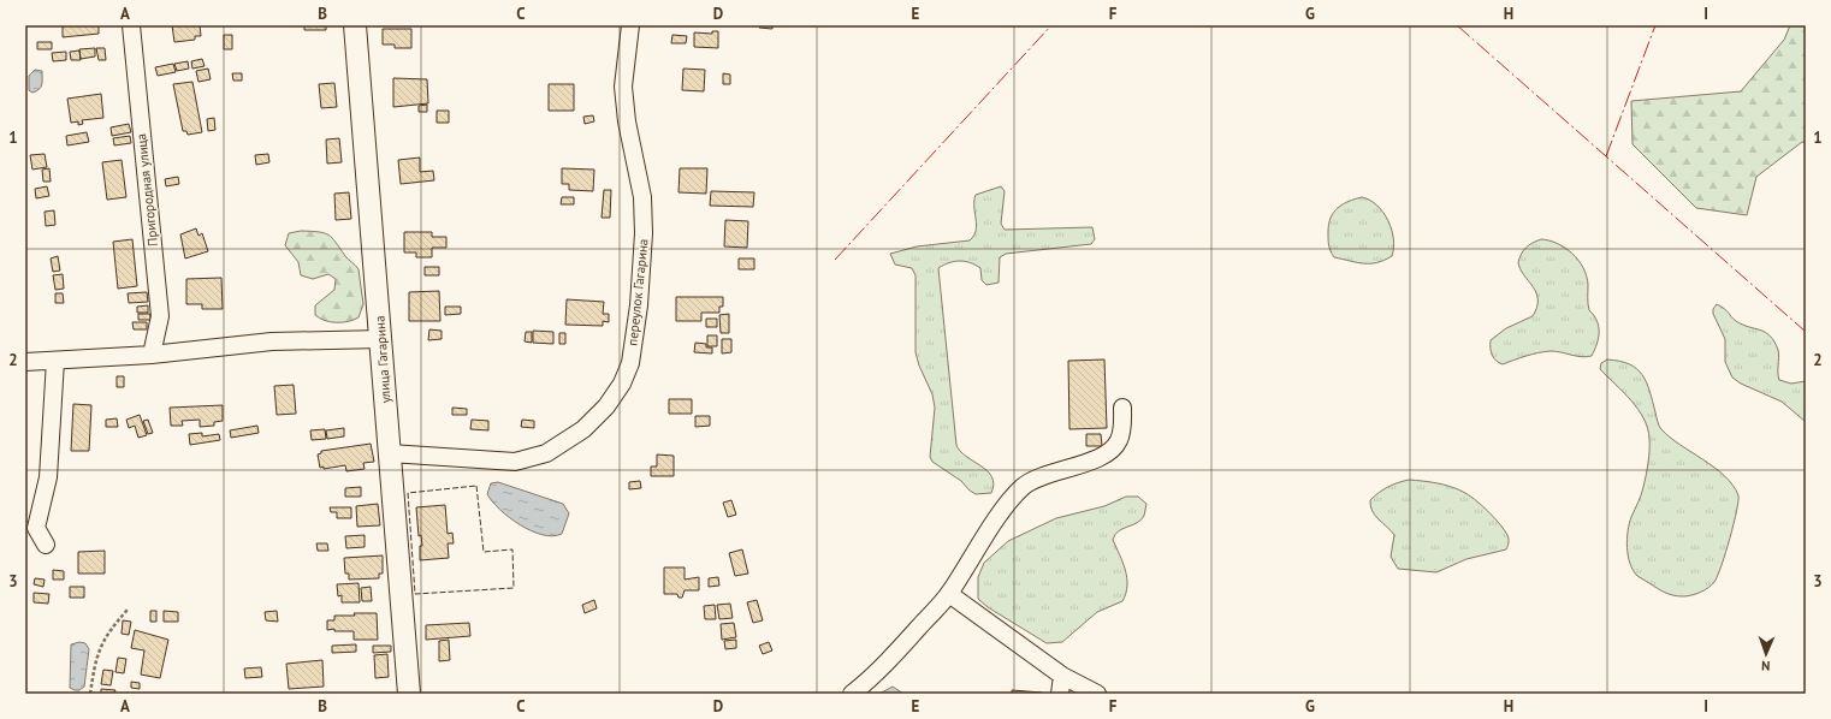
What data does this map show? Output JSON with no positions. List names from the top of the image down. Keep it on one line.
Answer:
{"streets":{"main road":["улица Гагарина"],"street":["Пригородная улица","переулок Гагарина"]},"crossings":[["переулок Гагарина","улица Гагарина"]],"north":"bottom","grid":{"columns":["A","B","C","D","E","F","G","H","I"],"rows":["1","2","3"]}}
